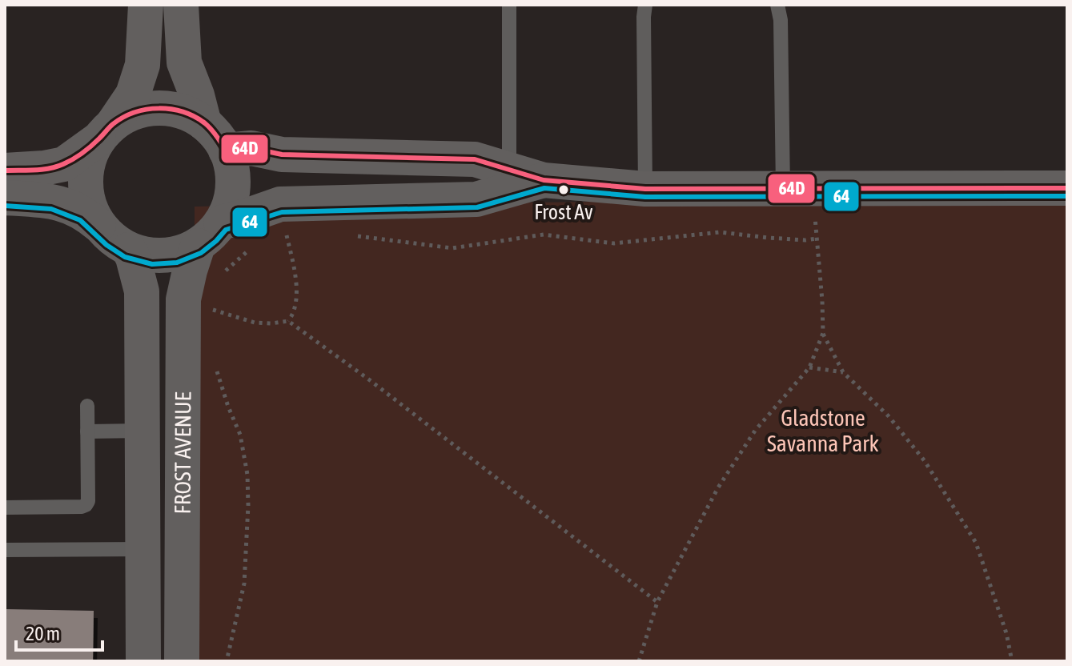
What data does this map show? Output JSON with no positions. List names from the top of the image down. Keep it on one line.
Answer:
{"streets":{"street":["FROST AVENUE"]},"parks":["Gladstone Savanna Park"],"places":["Frost Av"],"lines":["transit line 64D","transit line 64"],"scale_bar":"20 m"}
